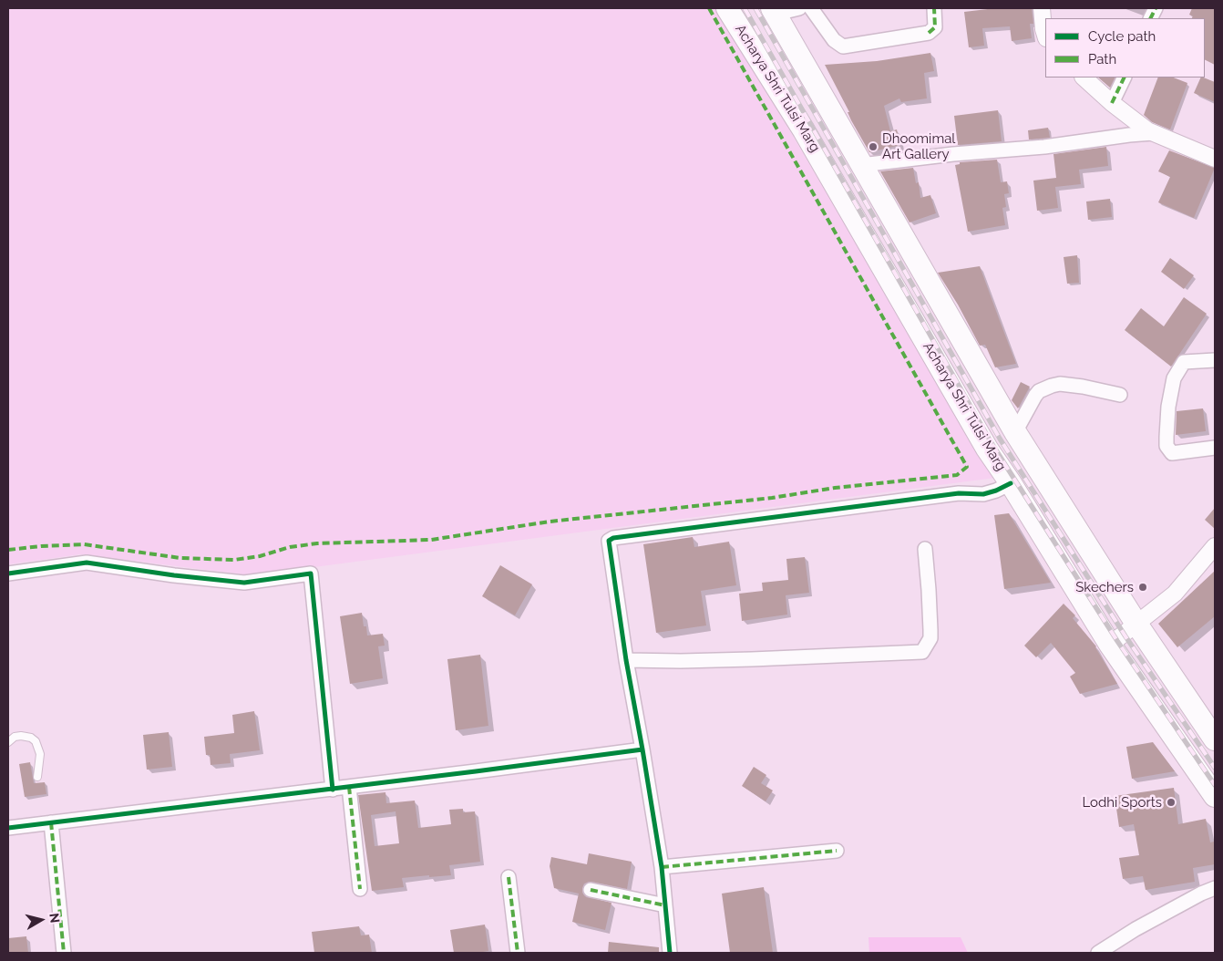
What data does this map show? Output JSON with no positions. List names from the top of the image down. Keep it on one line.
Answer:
{"streets":{"highway":["Acharya Shri Tulsi Marg"]},"places":["Dhoomimal Art Gallery","Skechers","Lodhi Sports"],"legend":["Cycle path","Path"],"north":"right"}
